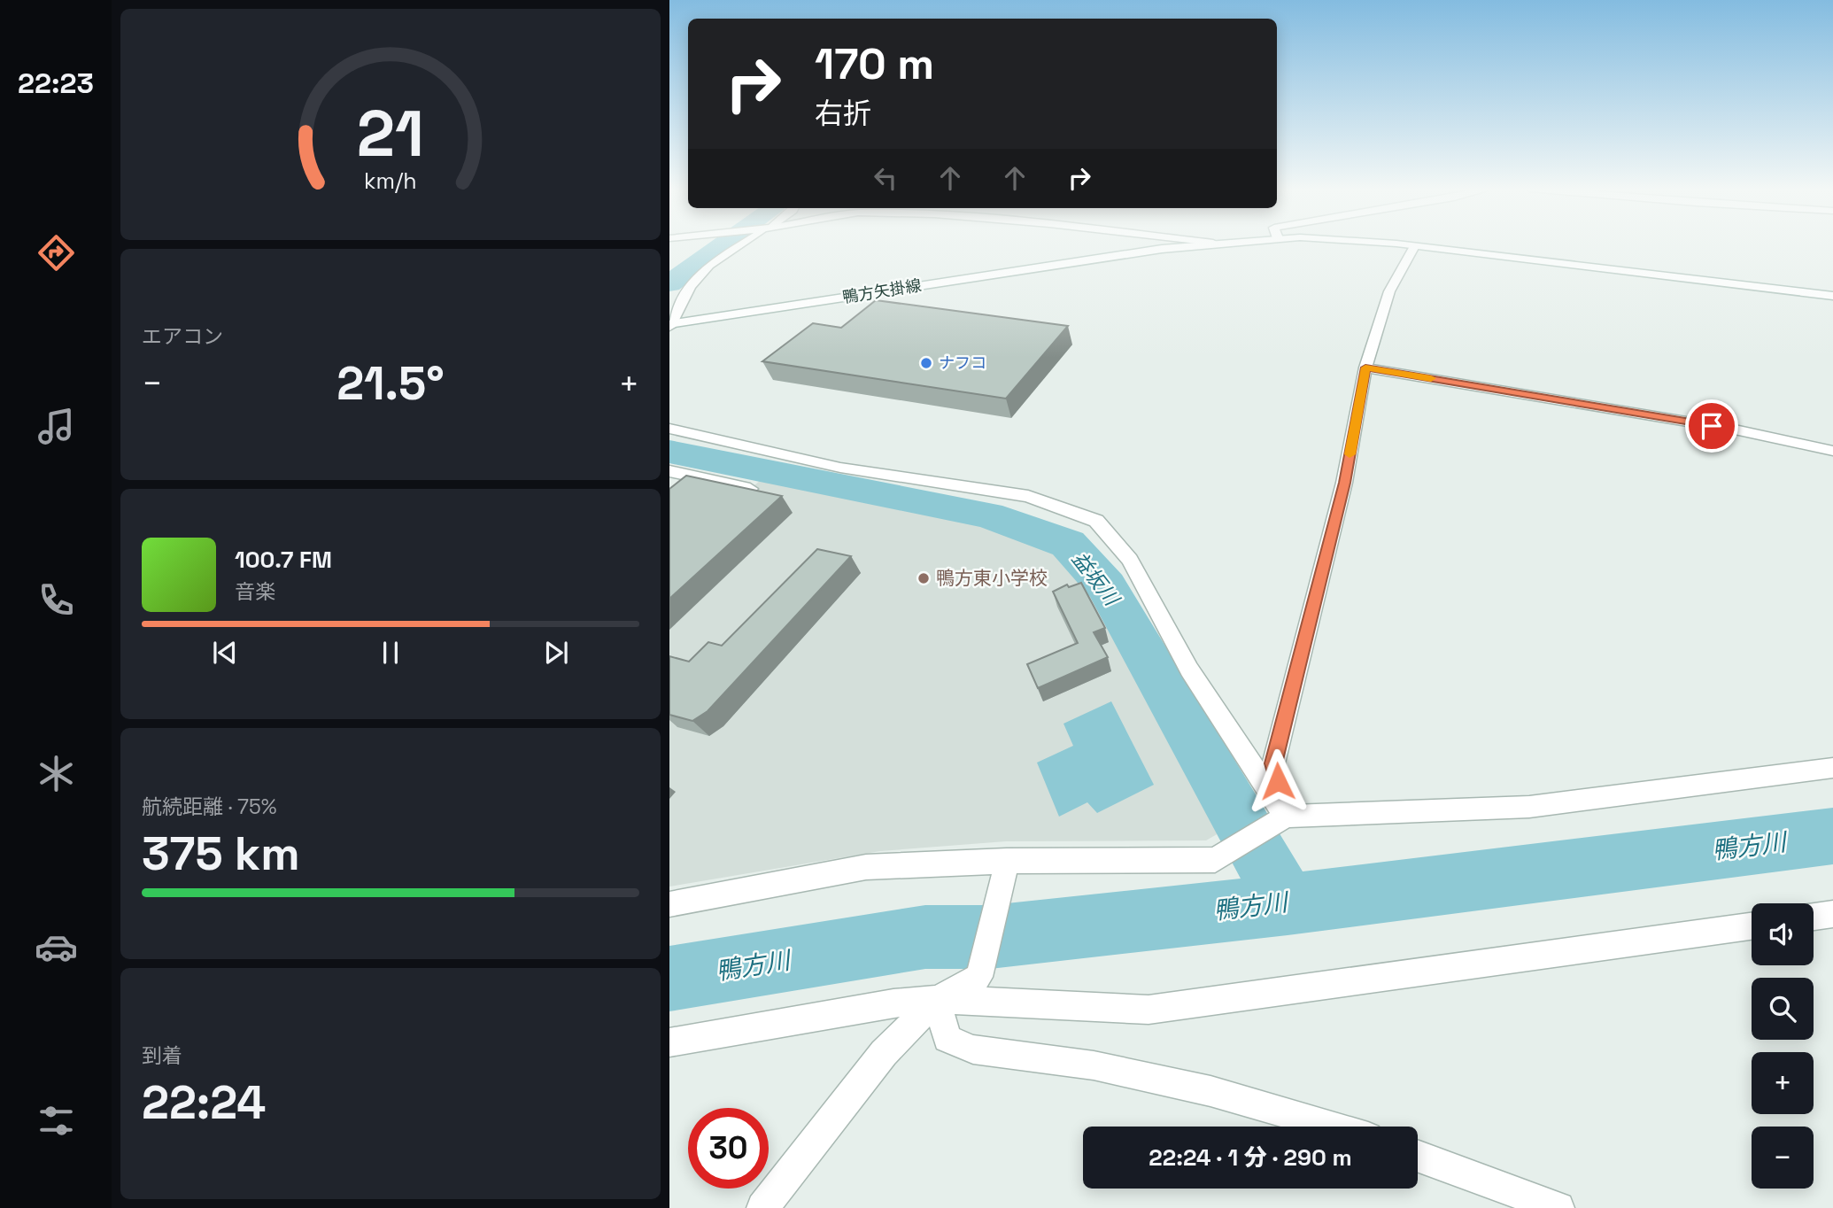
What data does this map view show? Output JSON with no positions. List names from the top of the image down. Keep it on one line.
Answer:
{"streets":{"street":["鴨方矢掛線"]},"water":["益坂川","鴨方川"],"places":["ナフコ","鴨方東小学校"],"page":{"tabs":"22:23","turn":["170 m","右折"],"tile":["エアコン",["航続距離 · 75%","375 km"],["到着","22:24"]],"heat":["−","21.5°","+"],"song":["100.7 FM","音楽"],"map_buttons":["+","−"],"limit":"30","trip":"22:24 · 1 分 · 290 m","gauge":["21","km/h"]}}
